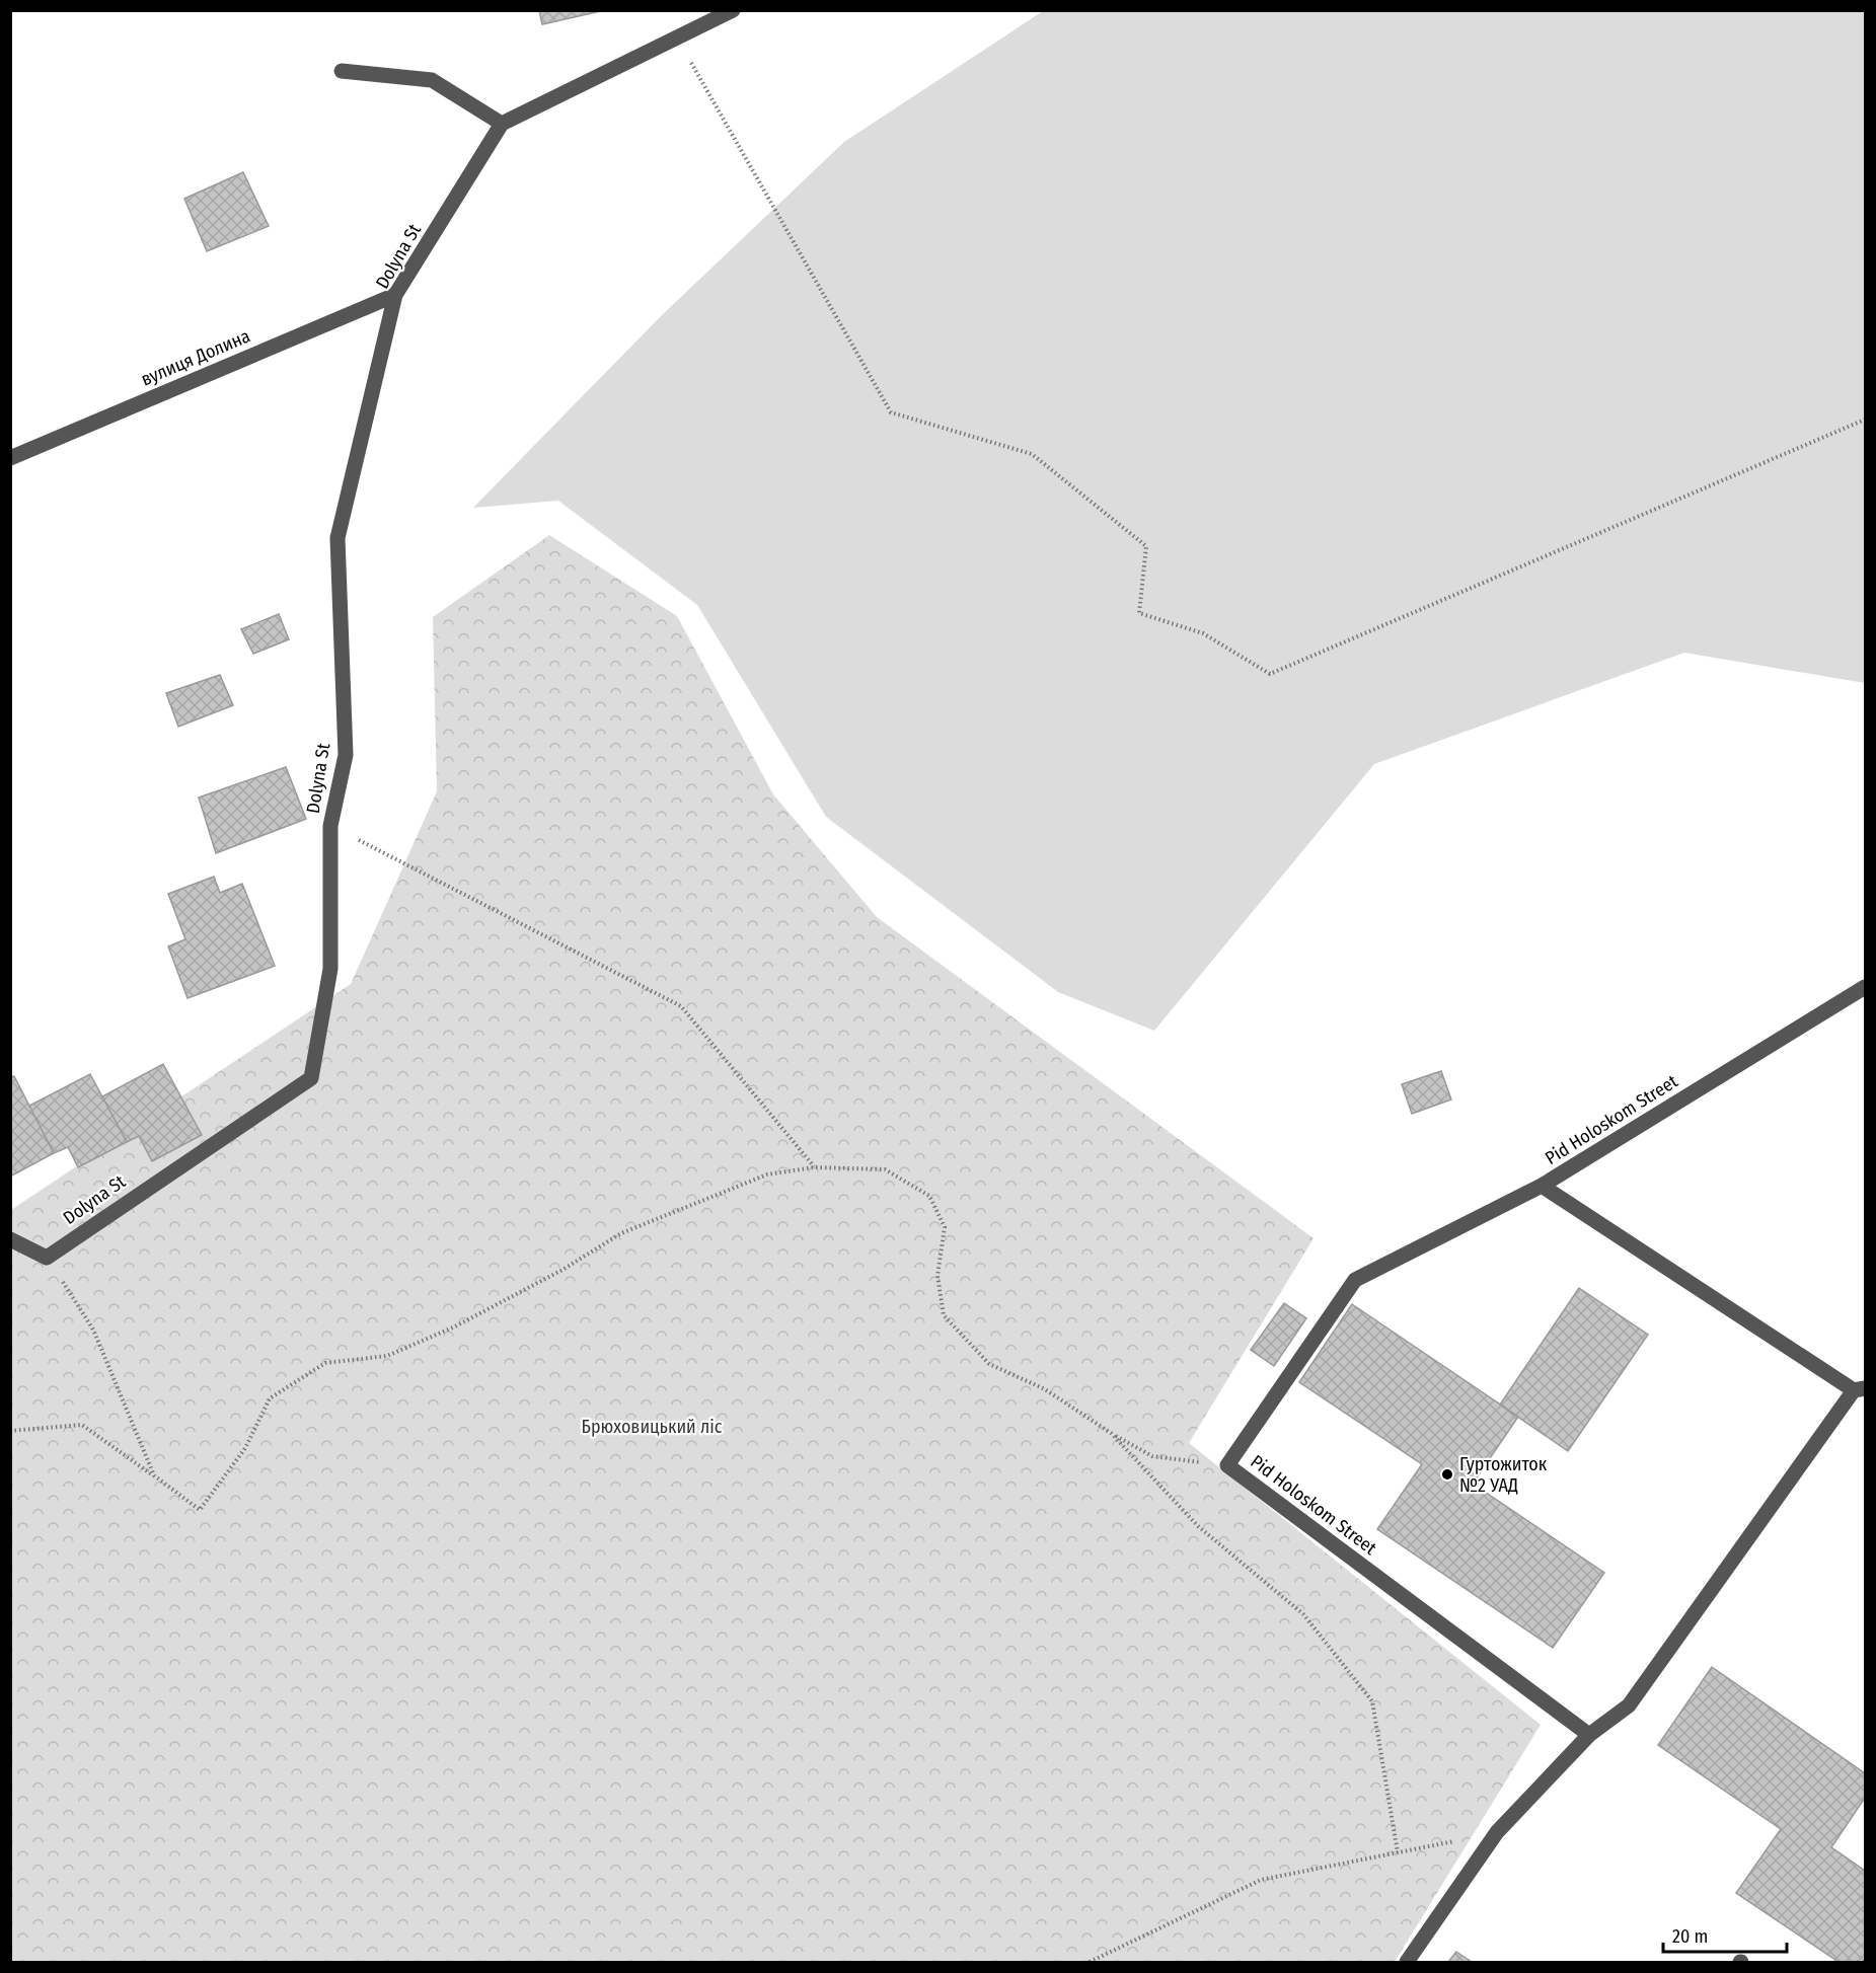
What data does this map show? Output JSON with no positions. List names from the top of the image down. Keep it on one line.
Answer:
{"streets":{"street":["Dolyna St","вулиця Долина","Pid Holoskom Street"]},"crossings":[["Dolyna St","вулиця Долина"]],"parks":["Брюховицький ліс"],"places":["Гуртожиток №2 УАД"],"scale_bar":"20 m"}
